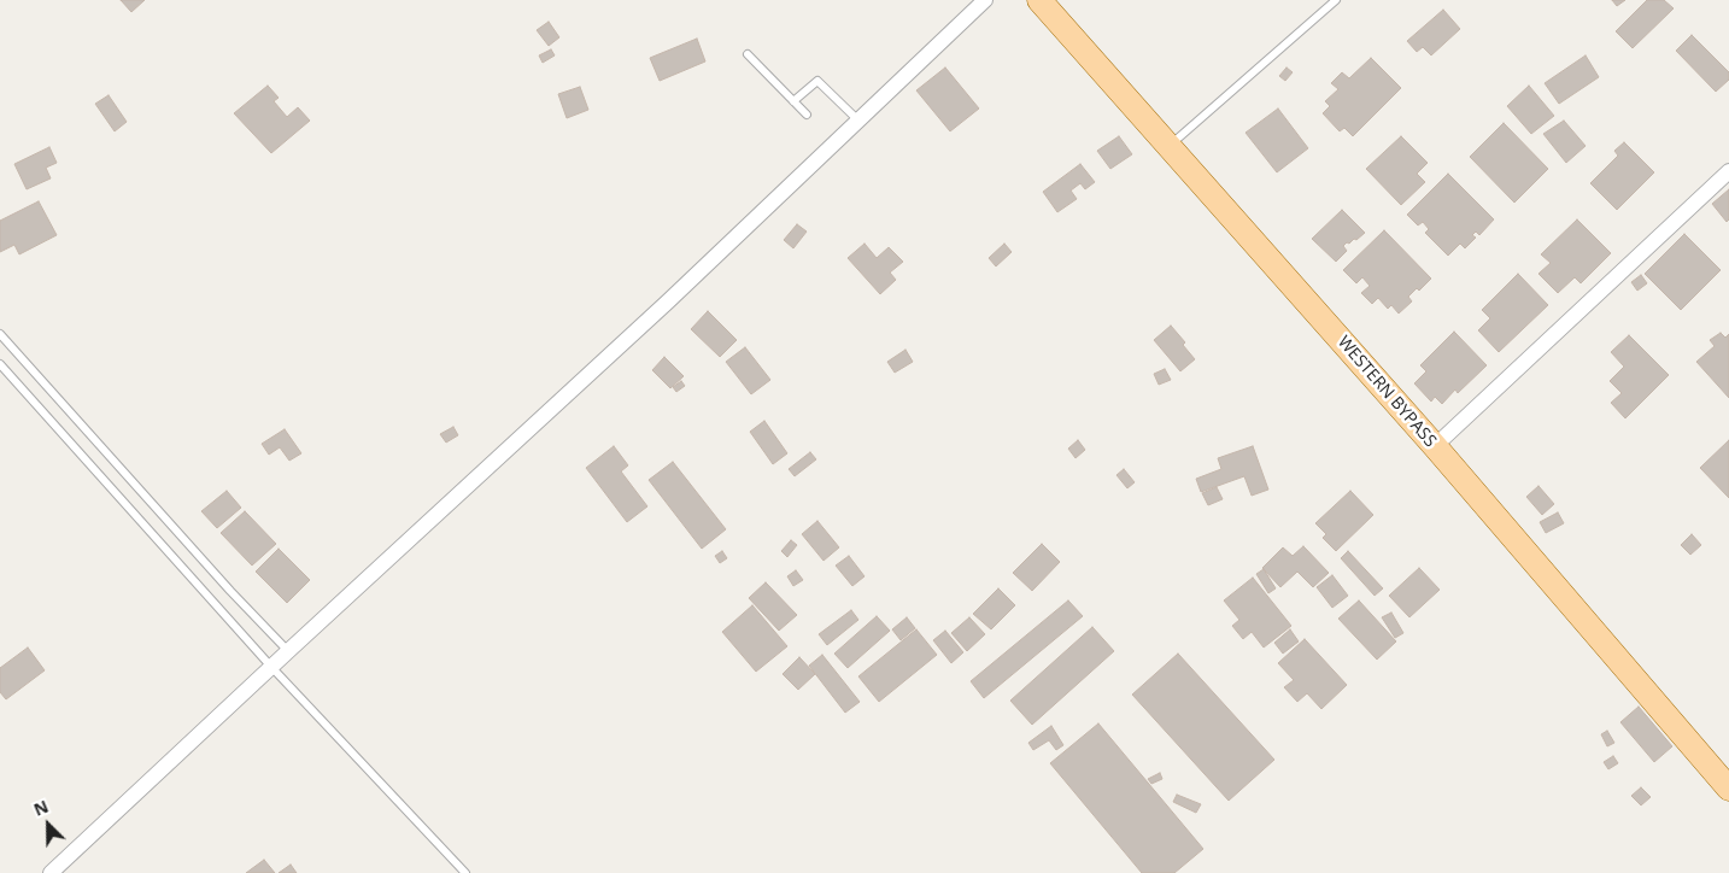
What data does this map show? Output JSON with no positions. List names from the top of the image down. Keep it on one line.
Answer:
{"streets":{"main road":["WESTERN BYPASS"]},"north":"top left"}
